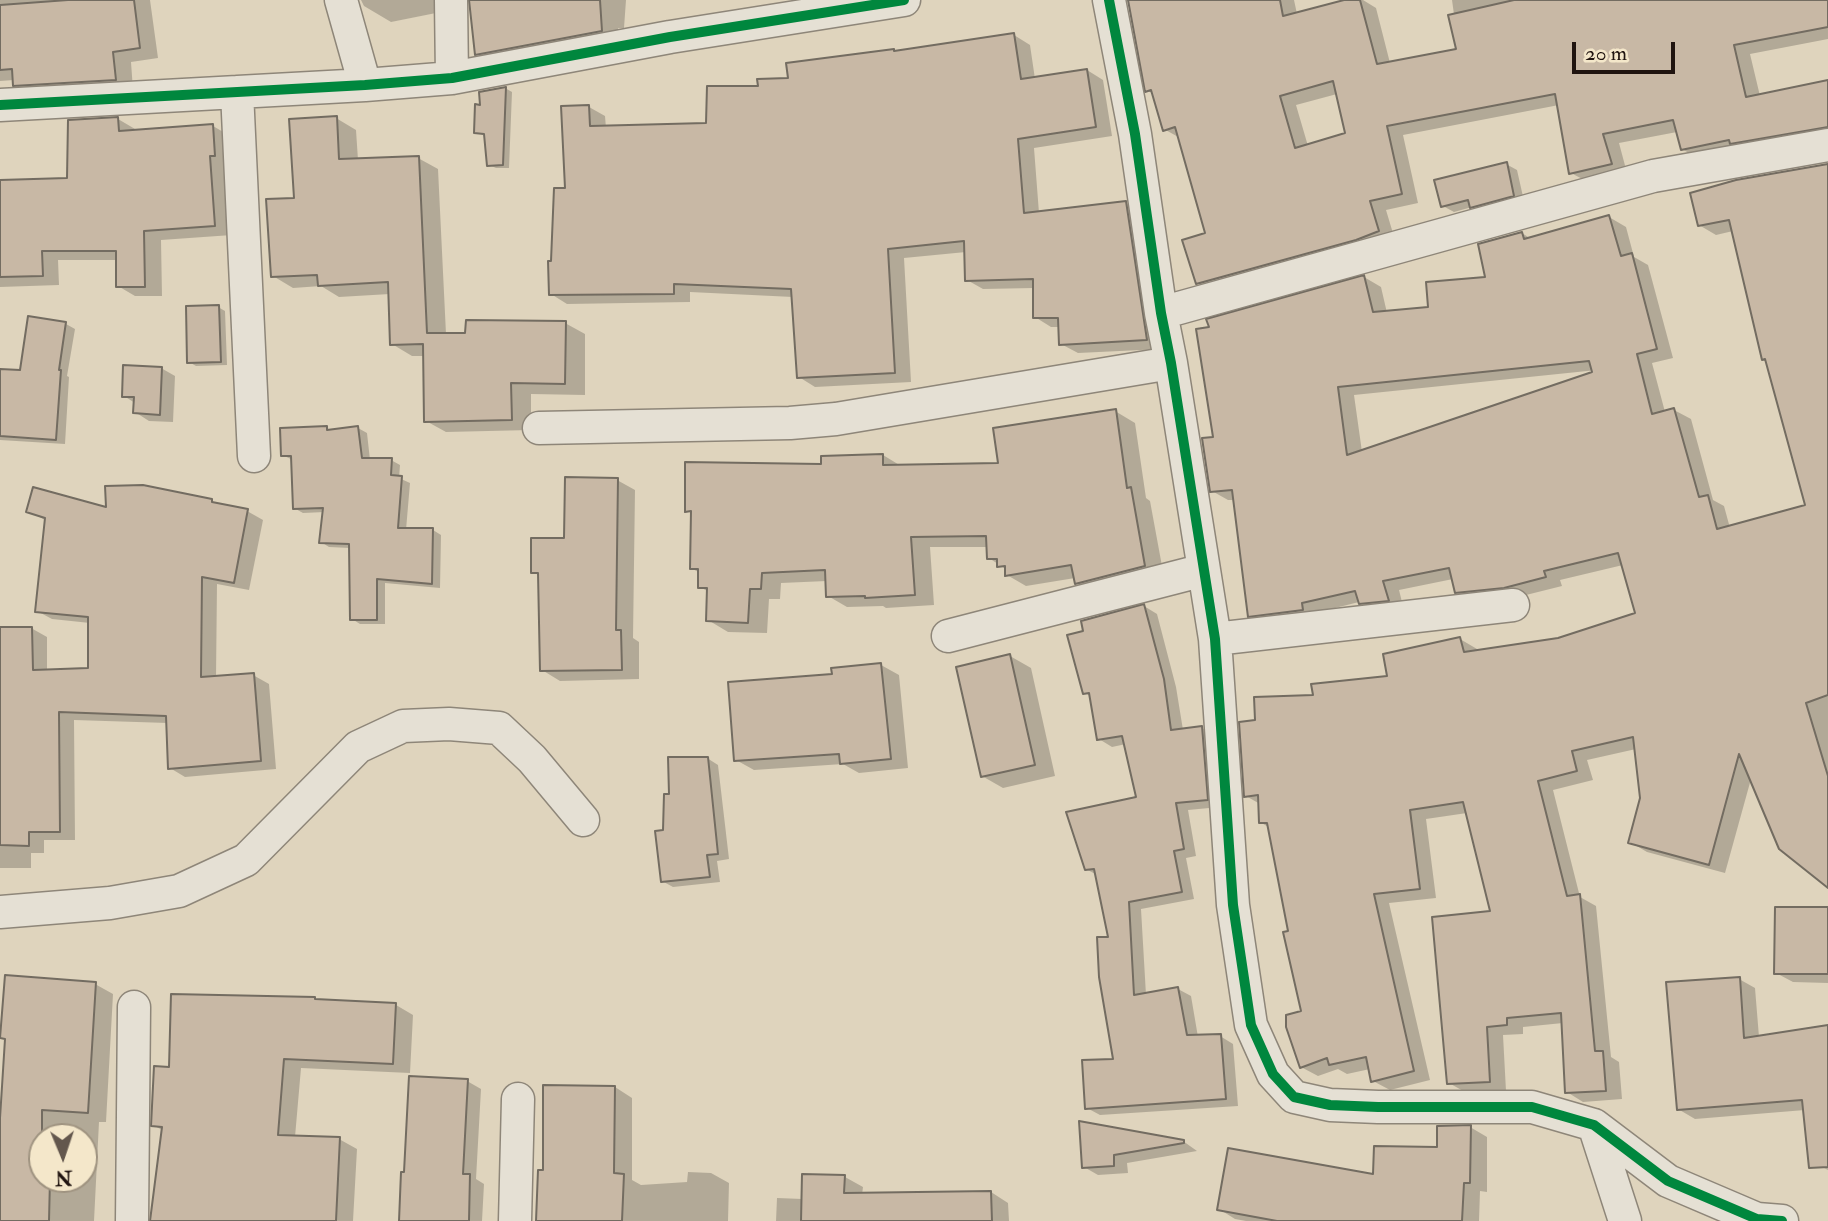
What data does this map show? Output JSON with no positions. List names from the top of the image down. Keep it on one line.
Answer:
{"scale_bar":"20 m","north":"bottom"}
